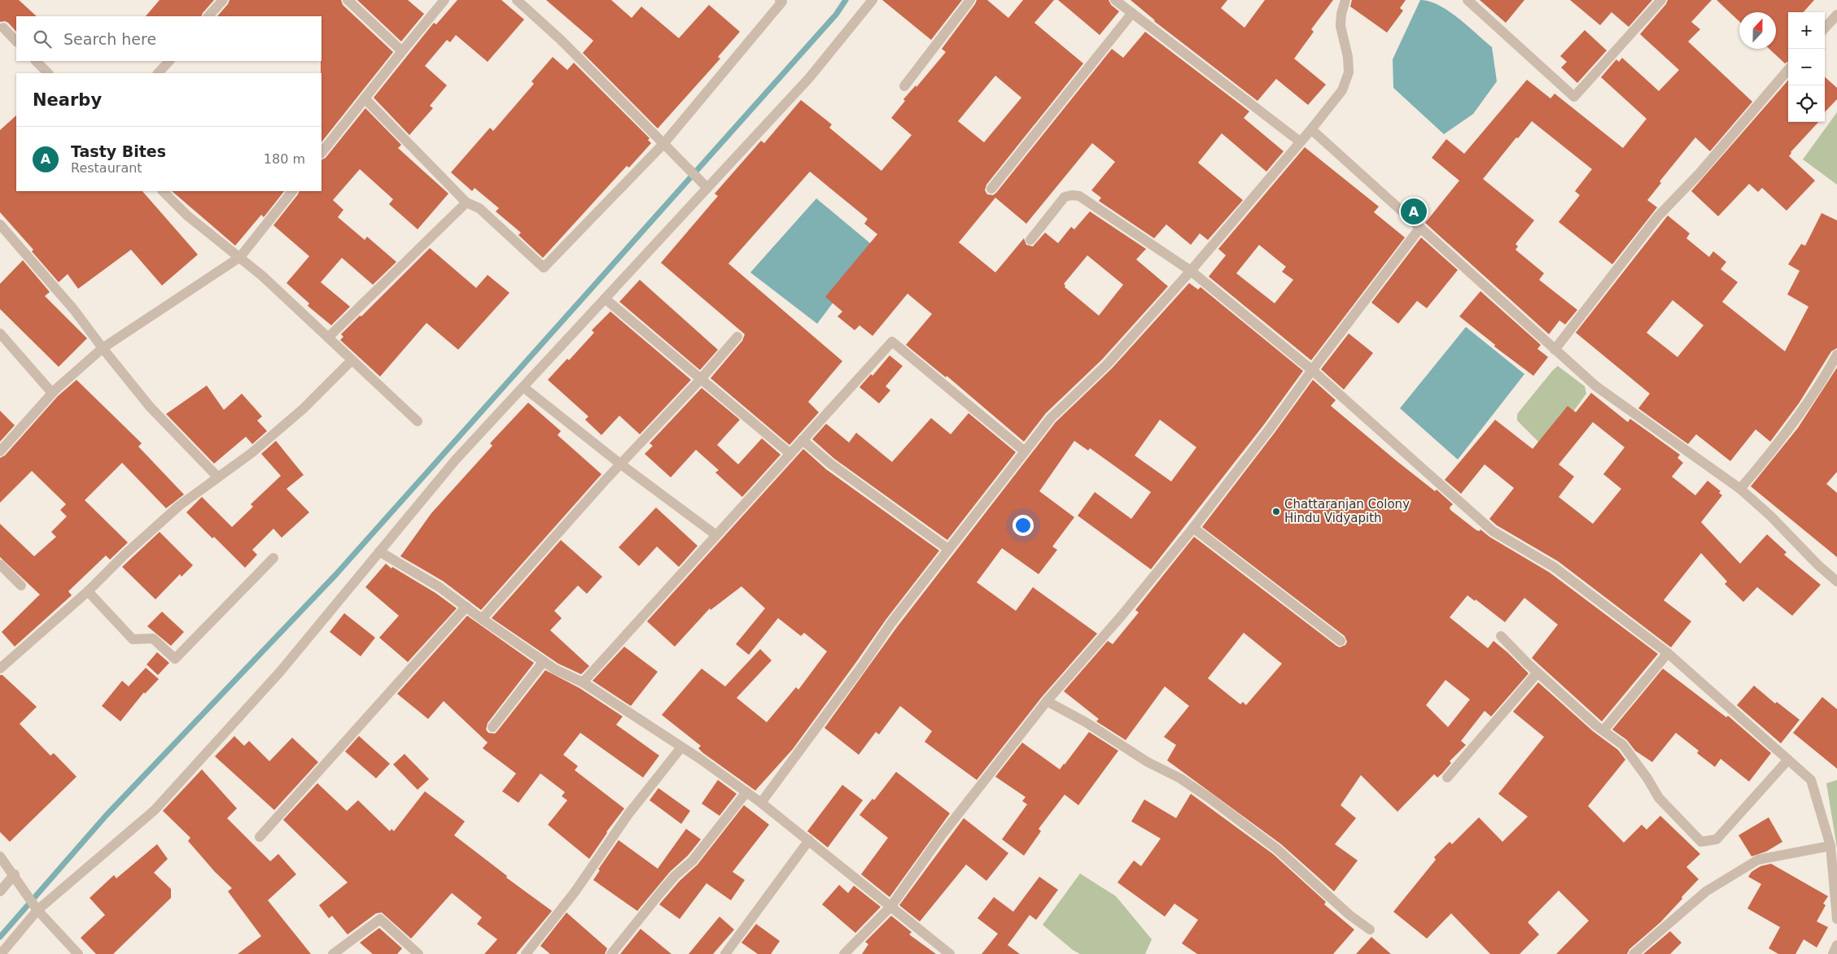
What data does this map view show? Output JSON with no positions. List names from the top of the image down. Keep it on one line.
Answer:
{"places":["Chattaranjan Colony Hindu Vidyapith"],"north":"top","page":{"map_buttons":["+","−"],"search":"Search here","heading":"Nearby","list":[{"mark":"A","name":"Tasty Bites","note":"Restaurant","value":"180 m"}],"pins":"A"}}
